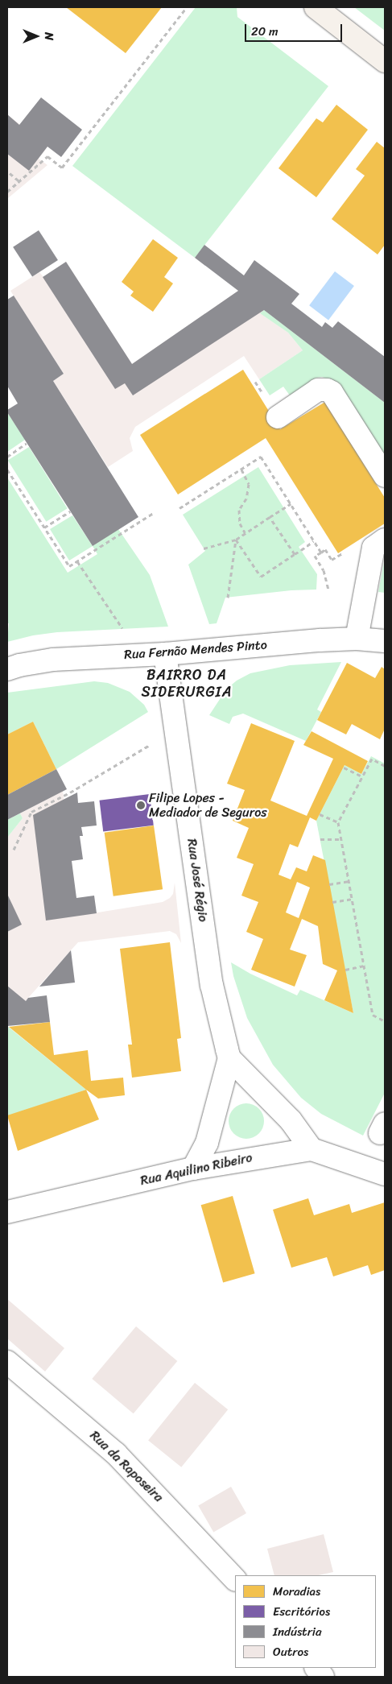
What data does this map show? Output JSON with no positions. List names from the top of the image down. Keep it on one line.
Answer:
{"streets":{"street":["Rua Fernão Mendes Pinto","Rua José Régio","Rua Aquilino Ribeiro","Rua da Raposeira"]},"crossings":[["Rua Fernão Mendes Pinto","Rua José Régio"],["Rua José Régio","Rua Aquilino Ribeiro"]],"districts":["BAIRRO DA SIDERURGIA"],"places":["Filipe Lopes - Mediador de Seguros"],"legend":["Moradias","Escritórios","Indústria","Outros"],"scale_bar":"20 m","north":"right"}
